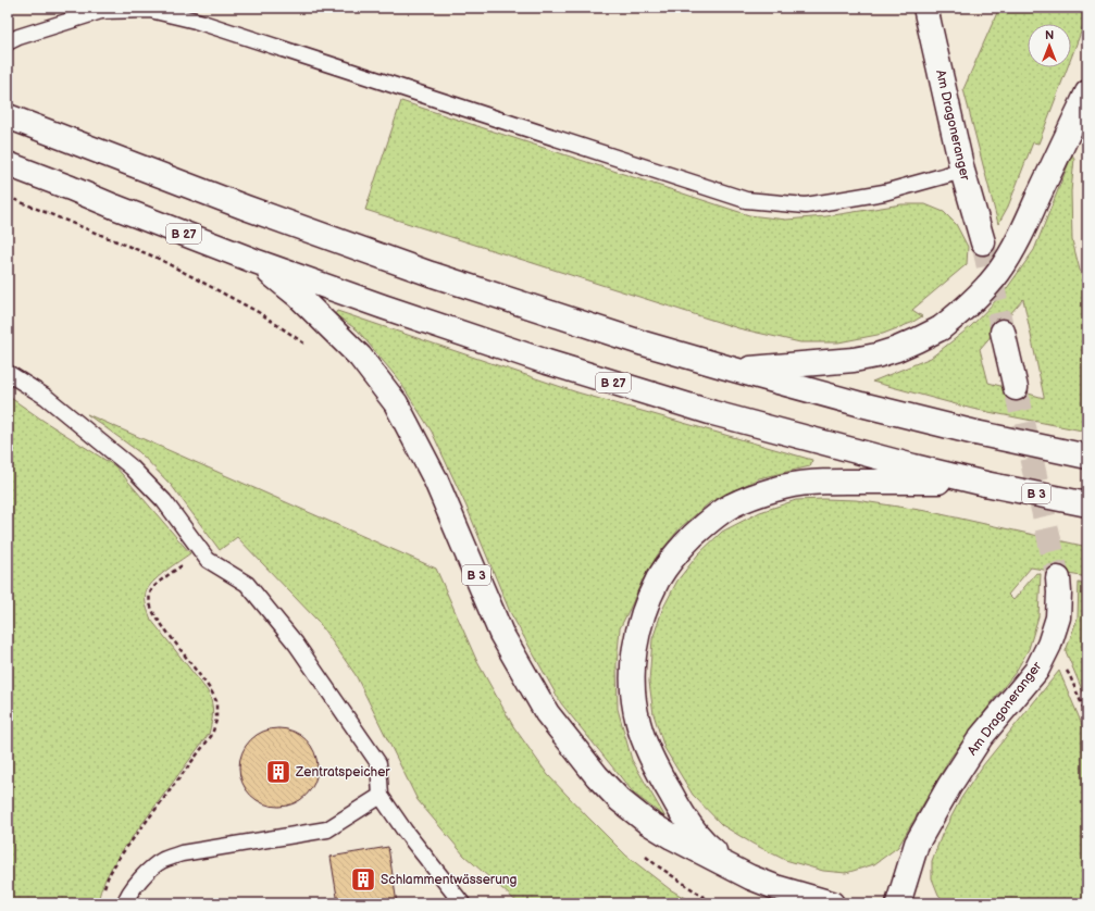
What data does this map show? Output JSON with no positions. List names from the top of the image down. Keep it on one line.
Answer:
{"streets":{"main road":["Am Dragoneranger","B 27","B 3"]},"crossings":[["B 27","B 3"]],"places":{"building":["Zentratspeicher","Schlammentwässerung"]},"north":"top"}
